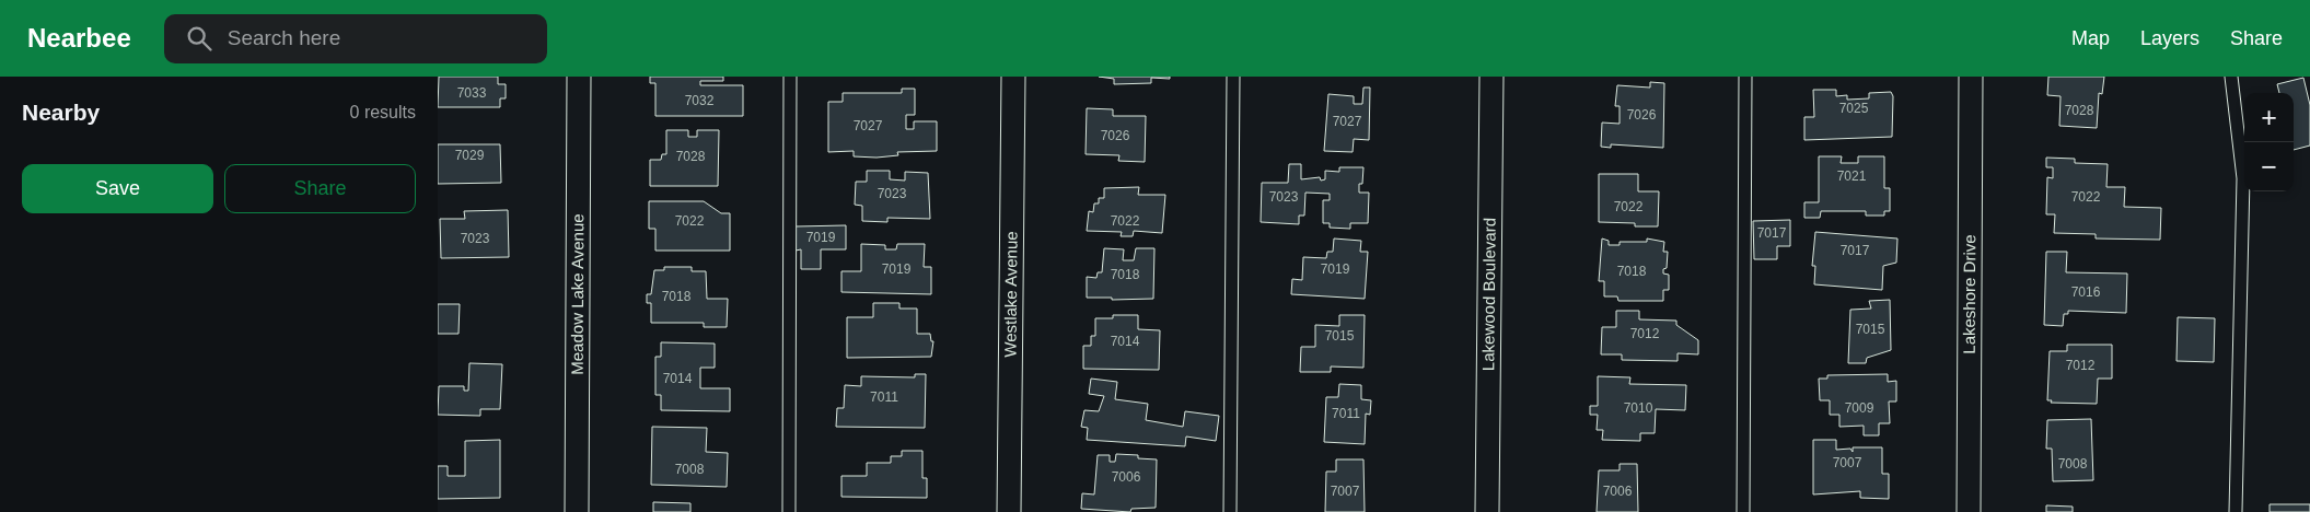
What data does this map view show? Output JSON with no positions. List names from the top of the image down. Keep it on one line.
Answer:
{"streets":{"street":["Meadow Lake Avenue","Westlake Avenue","Lakewood Boulevard","Lakeshore Drive"]},"house_numbers":["7033","7032","7025","7028","7026","7027","7027","7026","7029","7028","7021","7023","7023","7022","7022","7022","7022","7017","7019","7023","7017","7019","7019","7018","7018","7016","7018","7015","7012","7015","7014","7012","7014","7011","7010","7009","7011","7007","7008","7008","7006","7007","7006"],"page":{"header":"Nearbee","search":"Search here","nav":["Map","Layers","Share"],"heading":["Nearby","0 results"],"map_buttons":["+","−"],"buttons":["Save","Share"]}}
